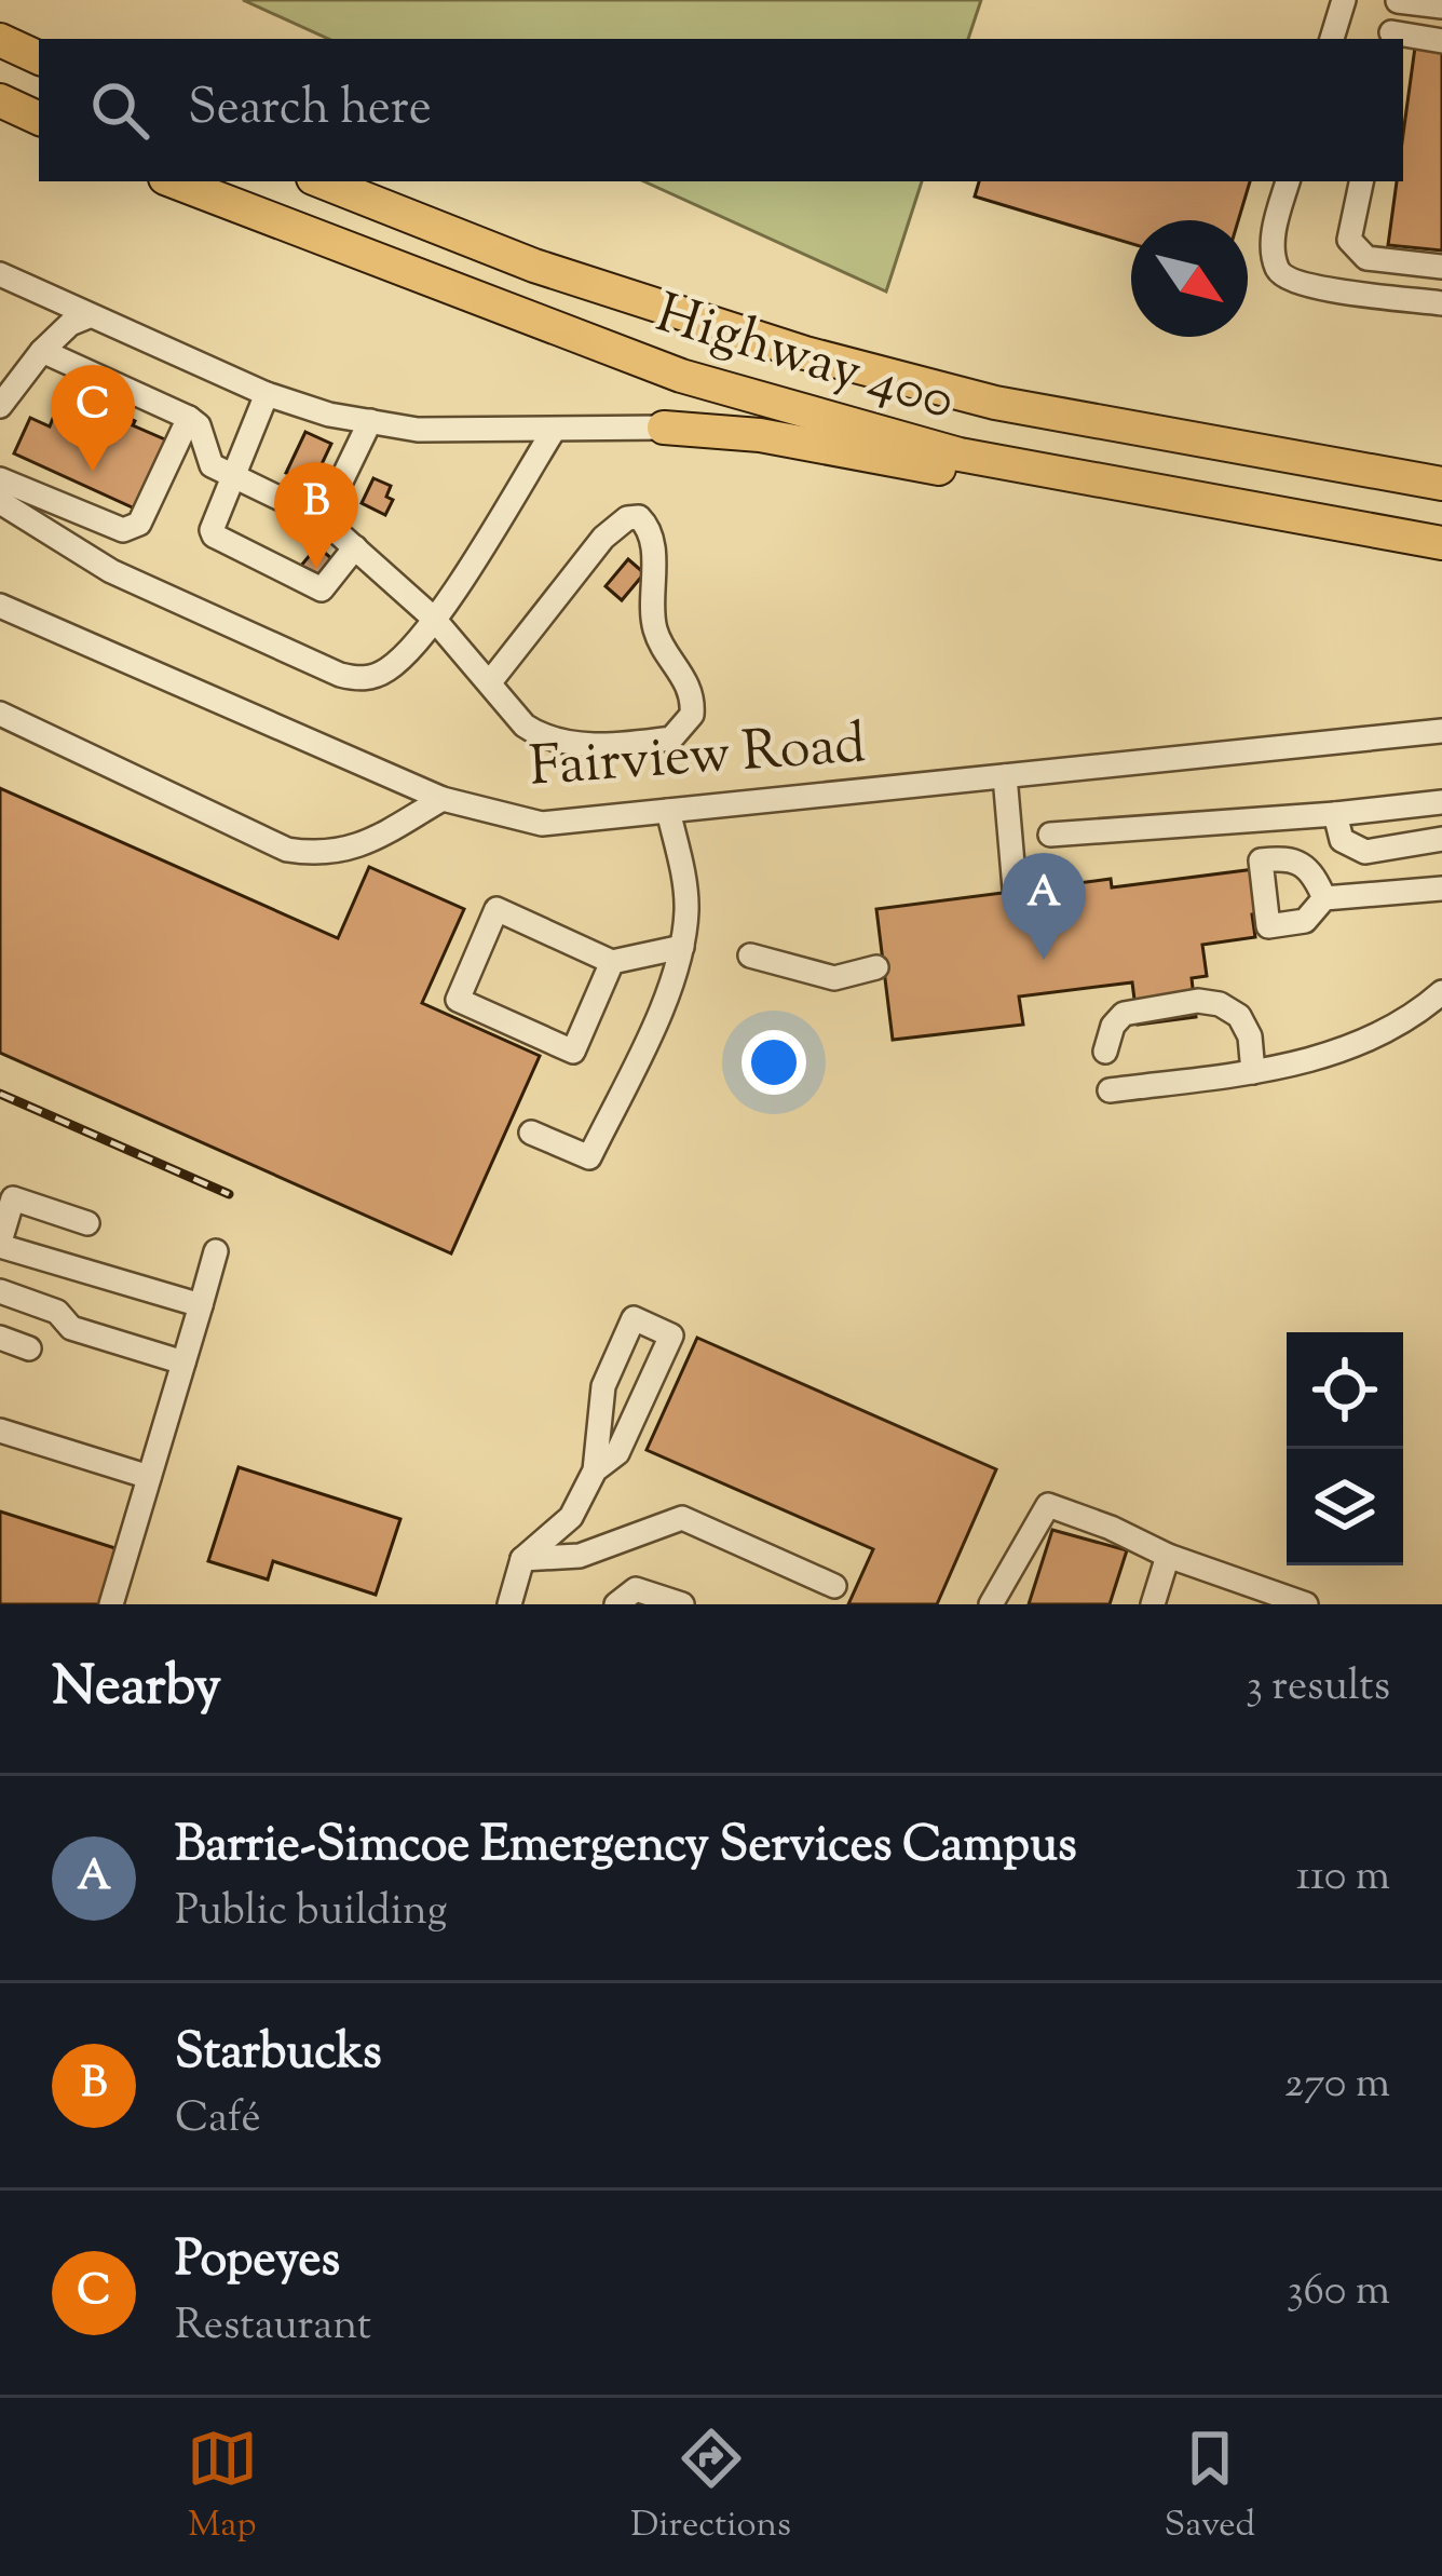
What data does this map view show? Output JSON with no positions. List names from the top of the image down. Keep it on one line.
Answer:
{"streets":{"highway":["Highway 400"],"street":["Fairview Road"]},"north":"bottom right","page":{"search":"Search here","pins":["C","B","A"],"heading":["Nearby","3 results"],"list":[{"mark":"A","name":"Barrie-Simcoe Emergency Services Campus","note":"Public building","value":"110 m"},{"mark":"B","name":"Starbucks","note":"Café","value":"270 m"},{"mark":"C","name":"Popeyes","note":"Restaurant","value":"360 m"}],"nav":["Map","Directions","Saved"]}}
